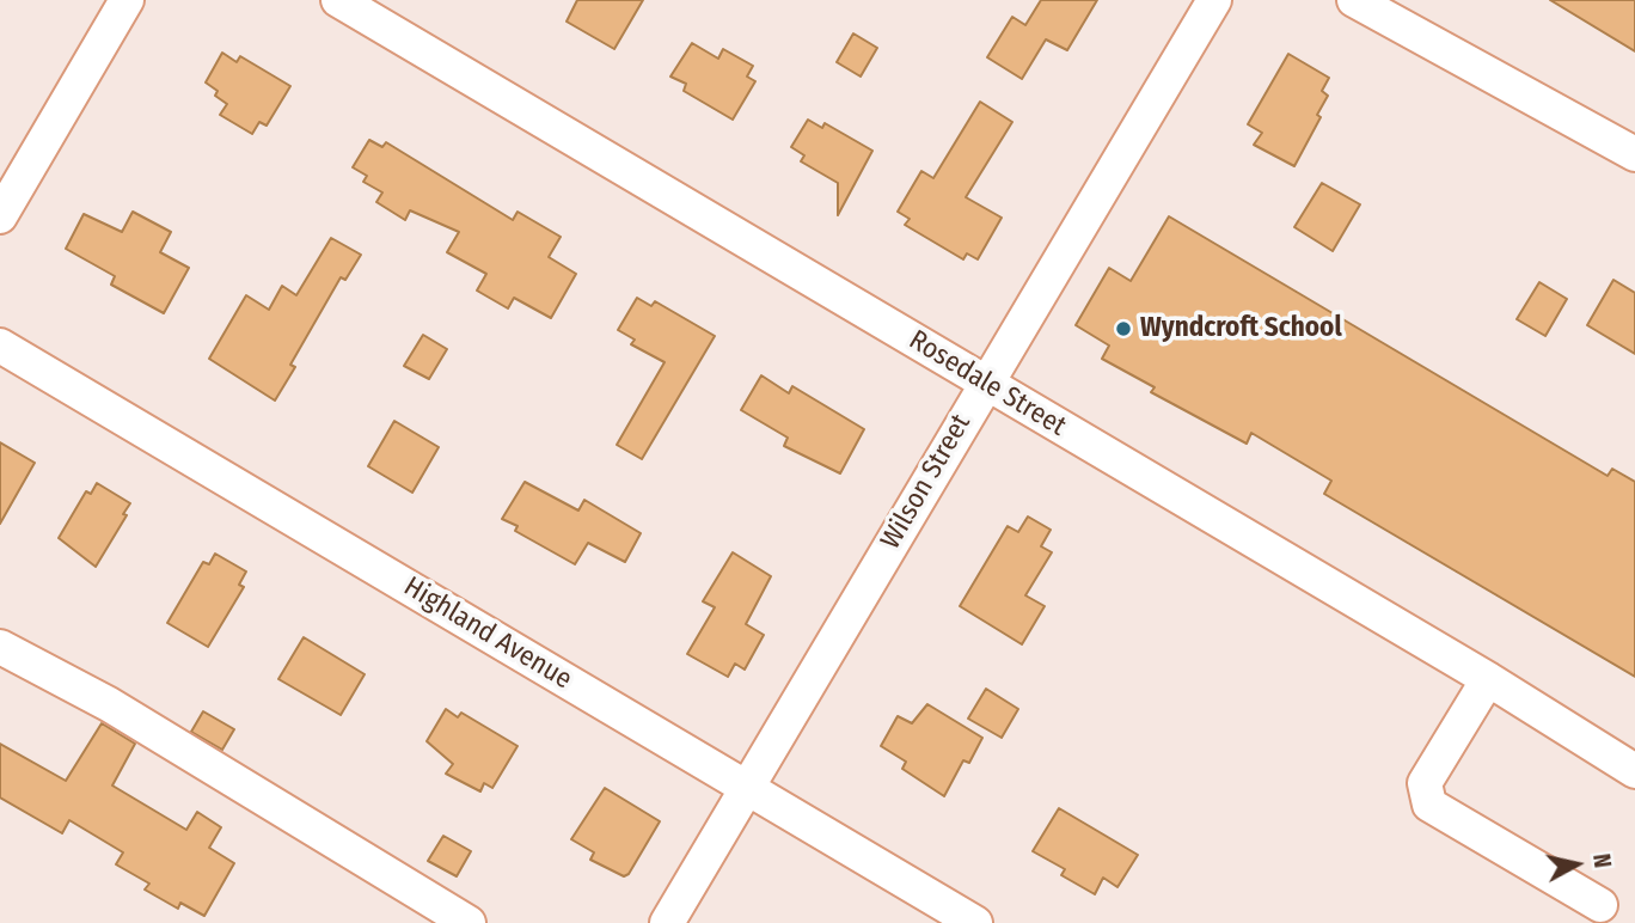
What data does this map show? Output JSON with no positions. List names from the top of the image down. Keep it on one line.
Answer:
{"streets":{"street":["Rosedale Street","Wilson Street","Highland Avenue"]},"crossings":[["Rosedale Street","Wilson Street"],["Wilson Street","Highland Avenue"]],"places":["Wyndcroft School"],"north":"right"}
